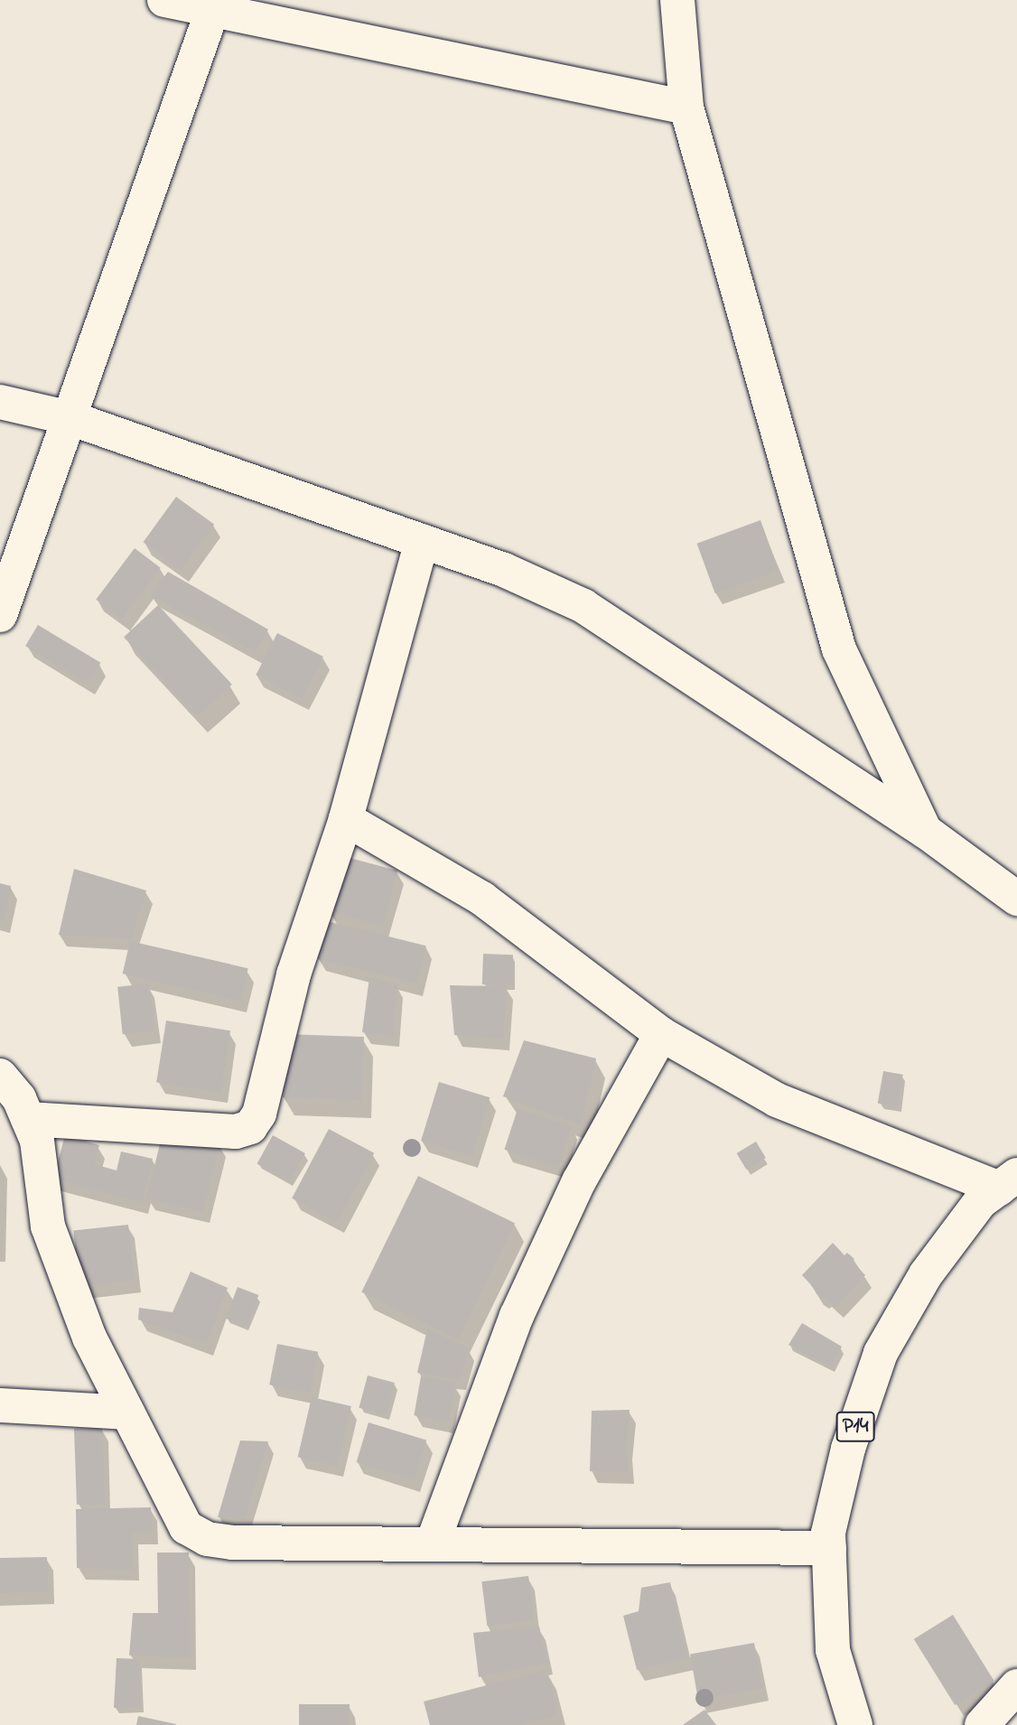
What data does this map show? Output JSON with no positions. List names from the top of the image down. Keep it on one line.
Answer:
{"streets":{"street":["P14"]}}
